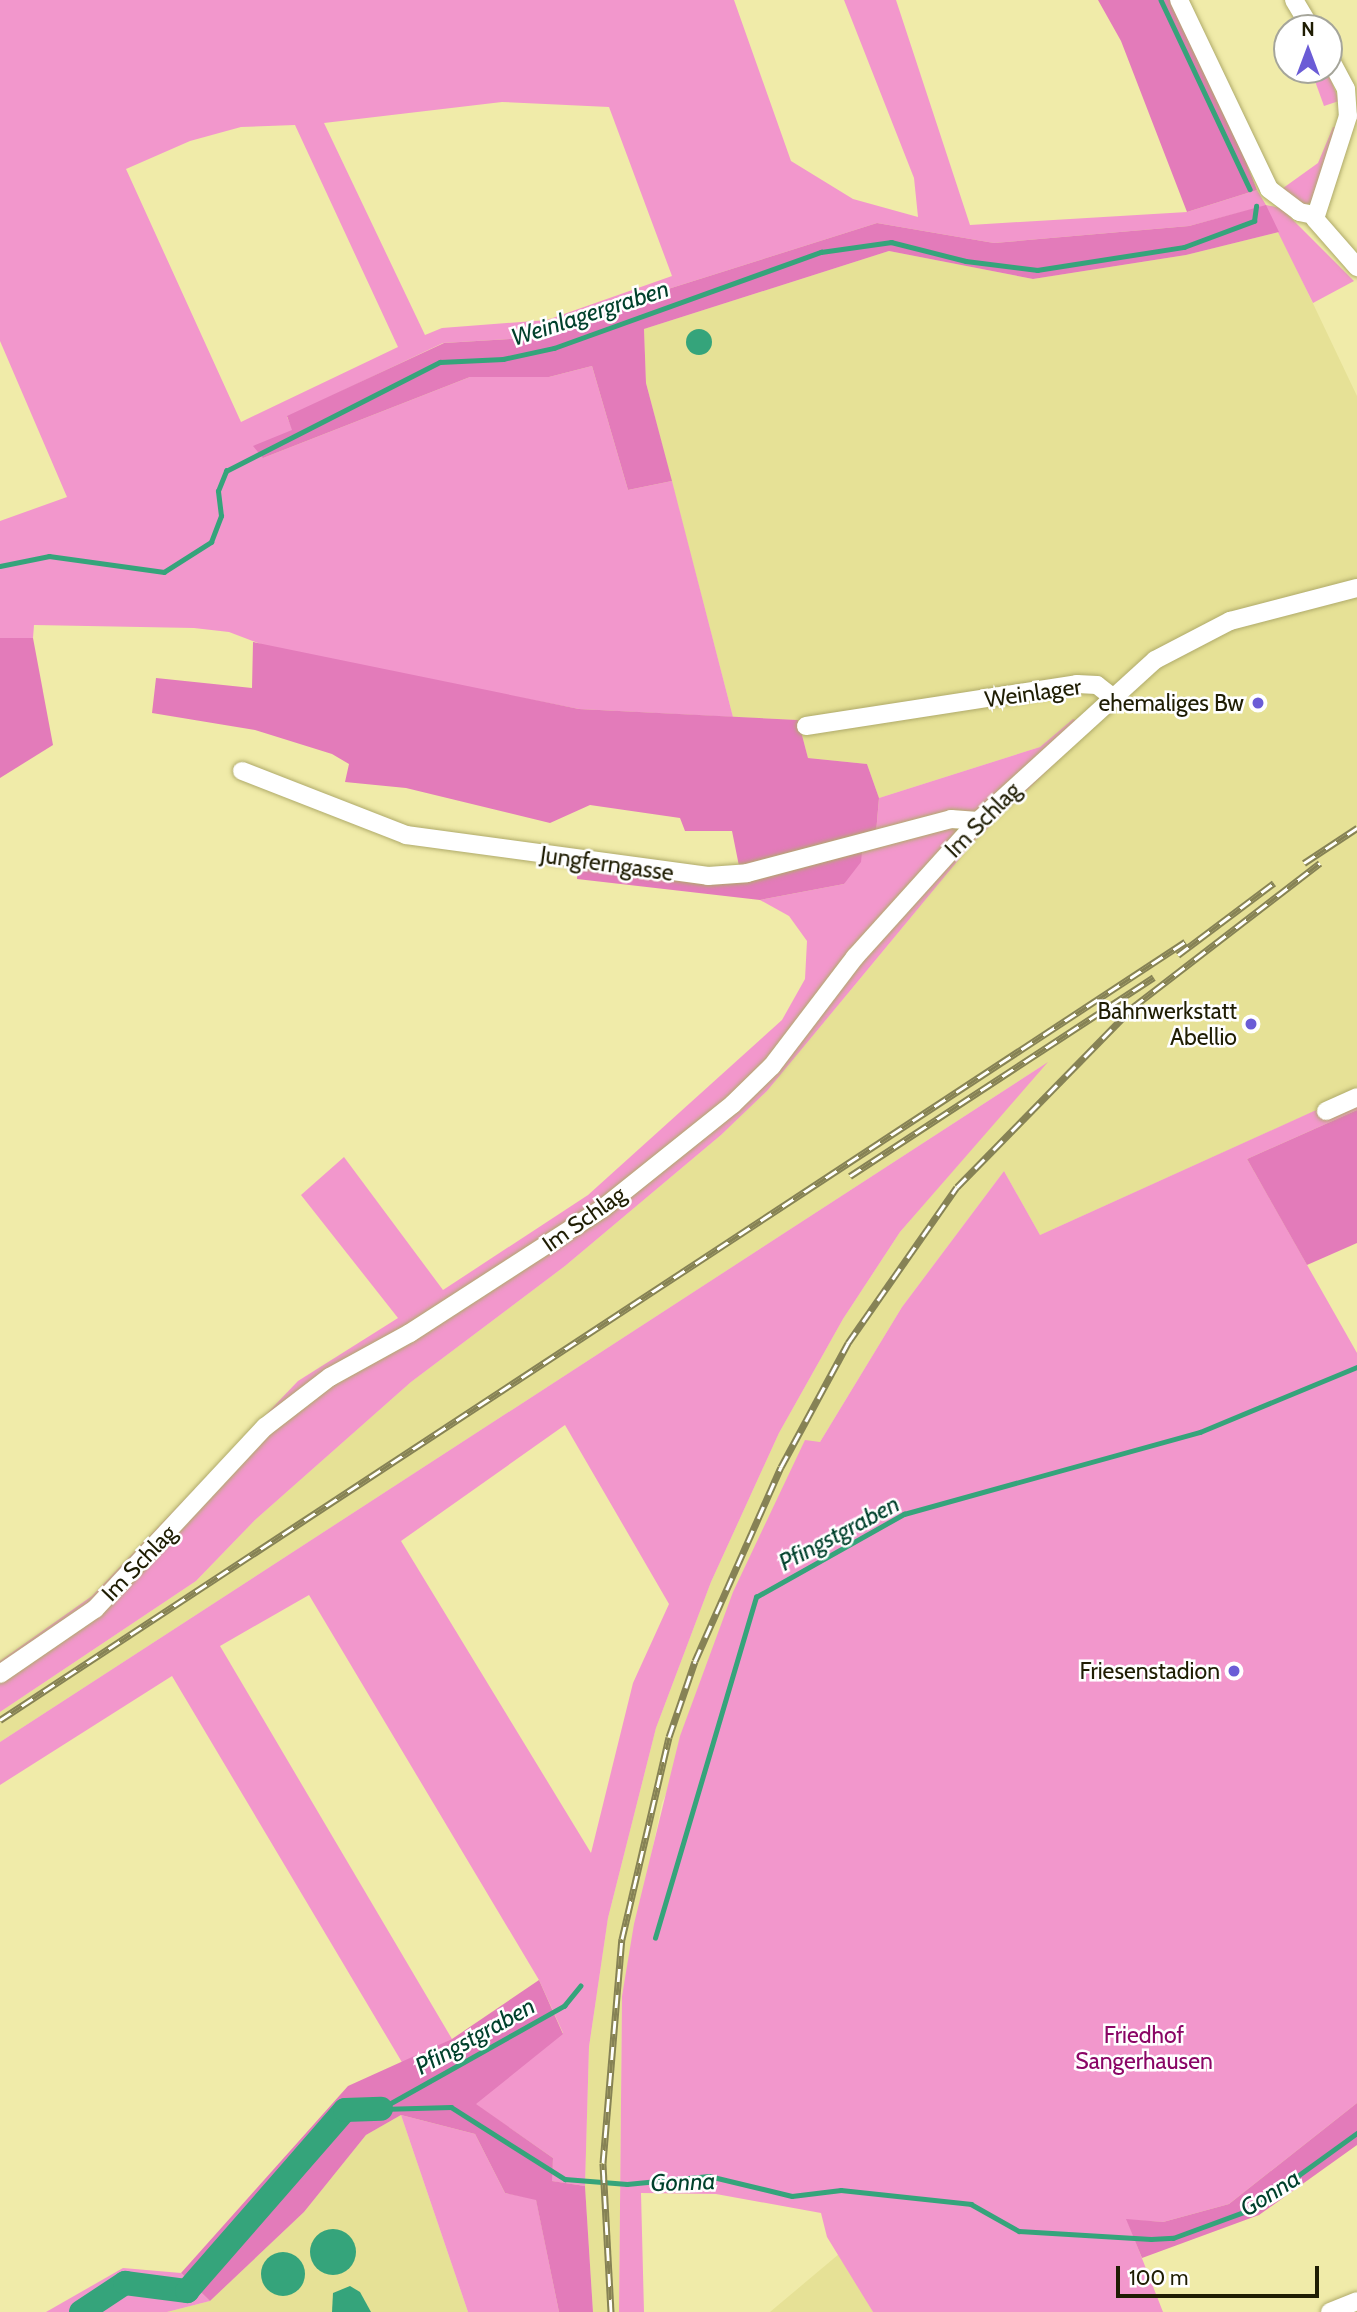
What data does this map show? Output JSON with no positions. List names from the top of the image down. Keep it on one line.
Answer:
{"streets":{"street":["Weinlager","Im Schlag","Jungferngasse"]},"crossings":[["Weinlager","Im Schlag"],["Im Schlag","Jungferngasse"]],"water":["Weinlagergraben","Pfingstgraben","Gonna"],"parks":["Friedhof Sangerhausen"],"places":["ehemaliges Bw","Bahnwerkstatt Abellio","Friesenstadion"],"scale_bar":"100 m","north":"top"}
